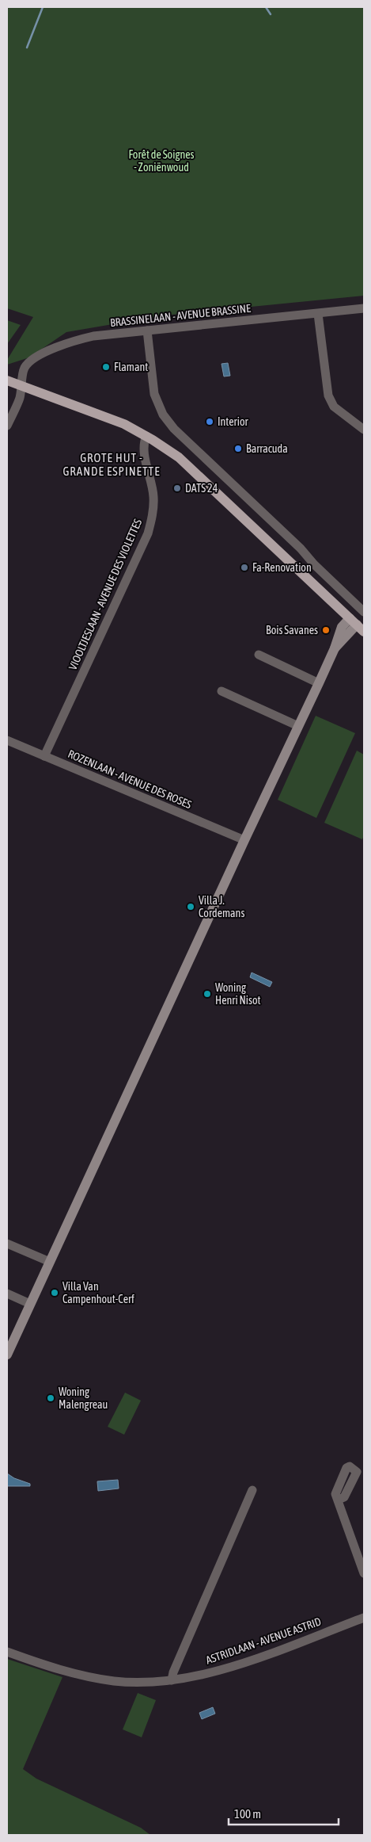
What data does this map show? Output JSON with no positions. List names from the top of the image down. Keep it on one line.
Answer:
{"streets":{"street":["BRASSINELAAN - AVENUE BRASSINE","VIOOLTJESLAAN - AVENUE DES VIOLETTES","ROZENLAAN - AVENUE DES ROSES","ASTRIDLAAN - AVENUE ASTRID"]},"crossings":[["VIOOLTJESLAAN - AVENUE DES VIOLETTES","ROZENLAAN - AVENUE DES ROSES"]],"districts":["GROTE HUT - GRANDE ESPINETTE"],"parks":["Forêt de Soignes - Zoniënwoud"],"places":["Flamant","Interior","Barracuda","DATS 24","Fa-Renovation","Bois Savanes","Villa J. Cordemans","Woning Henri Nisot","Villa Van Campenhout-Cerf","Woning Malengreau"],"scale_bar":"100 m"}
